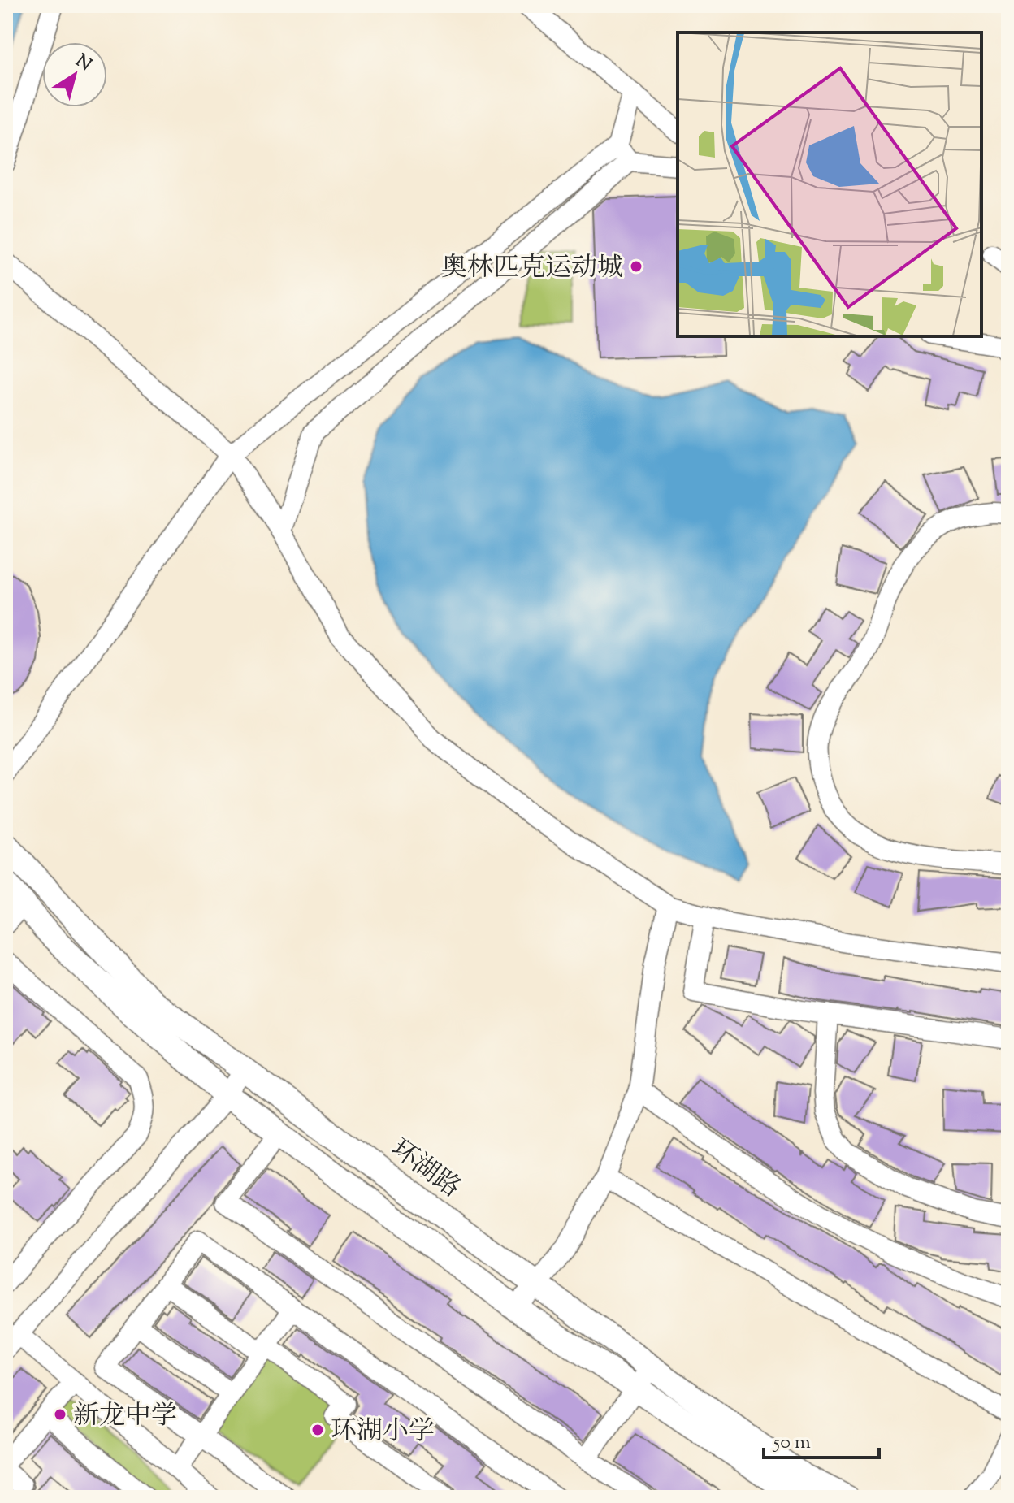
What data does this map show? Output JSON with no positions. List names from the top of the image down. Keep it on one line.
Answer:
{"streets":{"main road":["环湖路"]},"places":["奥林匹克运动城","新龙中学","环湖小学"],"scale_bar":"50 m","north":"top right"}
